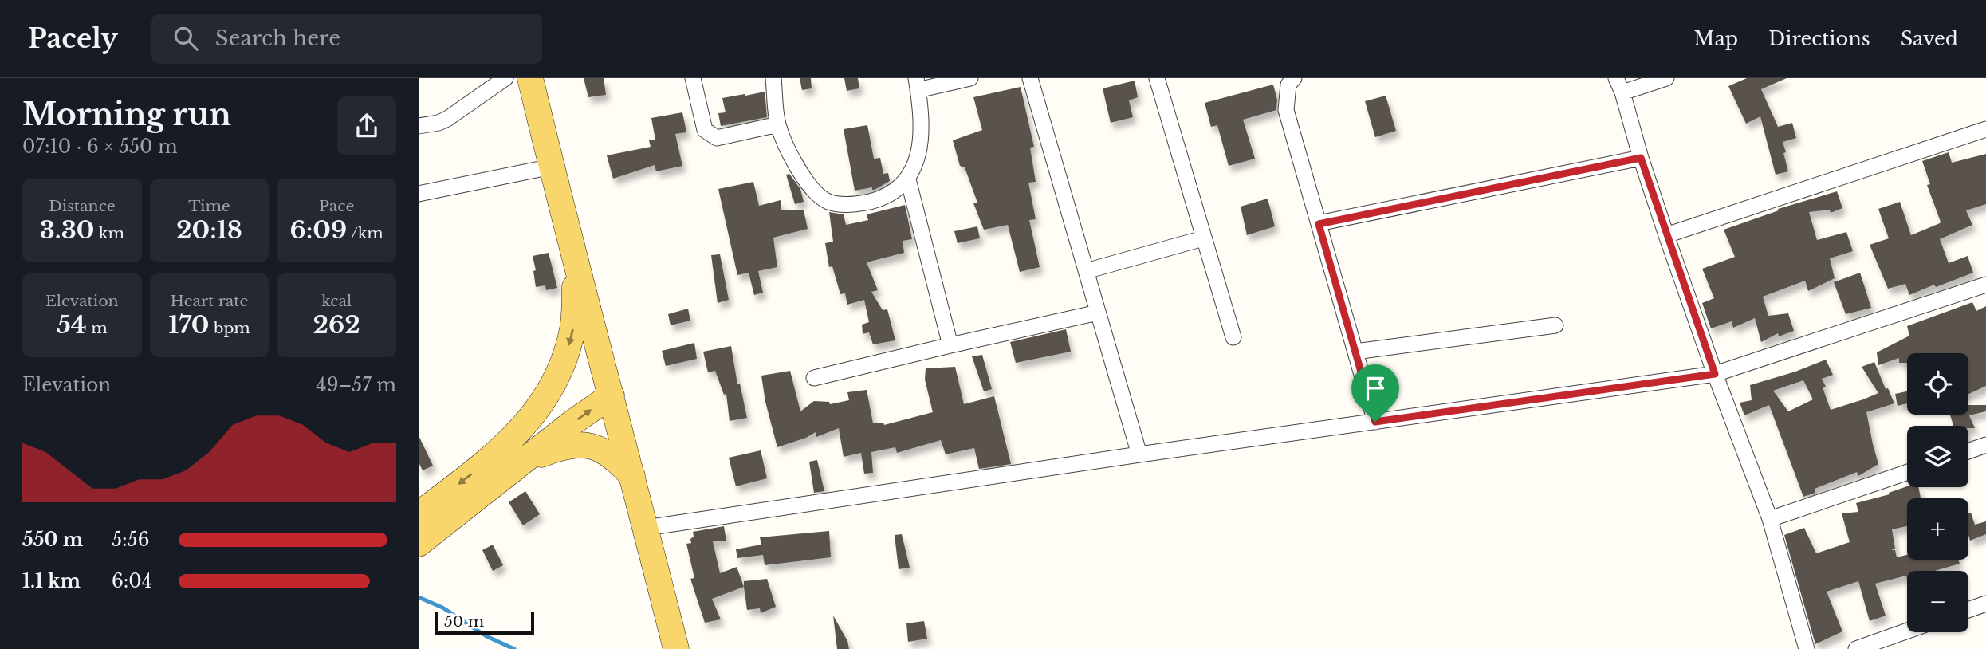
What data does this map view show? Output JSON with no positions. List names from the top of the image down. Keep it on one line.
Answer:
{"scale_bar":"50 m","page":{"header":"Pacely","search":"Search here","nav":["Map","Directions","Saved"],"heading":["Morning run","07:10 · 6 × 550 m"],"stats":[["Distance","3.30 km"],["Time","20:18"],["Pace","6:09 /km"],["Elevation","54 m"],["Heart rate","170 bpm"],["kcal","262"]],"map_buttons":["+","−"],"chart":["Elevation","49–57 m"],"list":[{"name":"550 m","note":"5:56"},{"name":"1.1 km","note":"6:04"}],"scale":"50 m"}}
